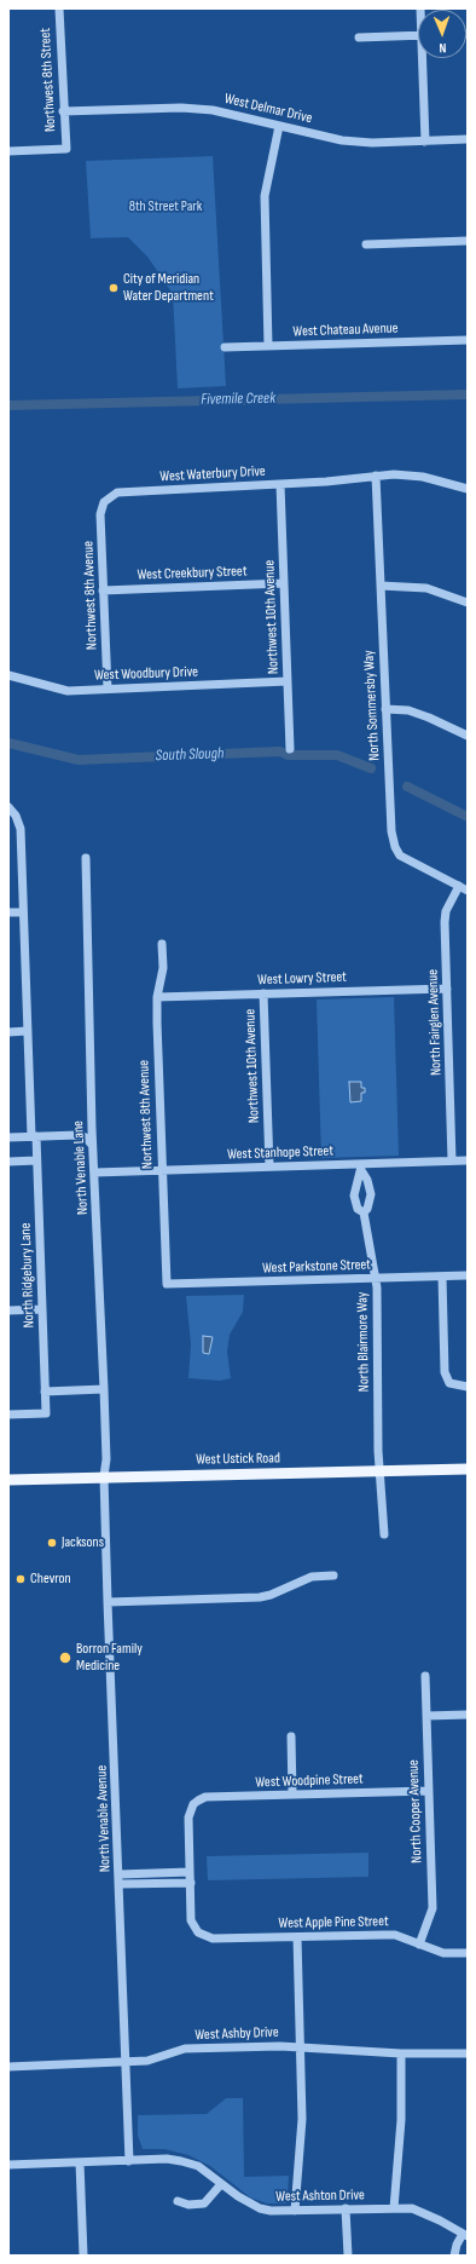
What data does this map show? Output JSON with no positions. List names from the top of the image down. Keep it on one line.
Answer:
{"streets":{"main road":["West Ustick Road"],"street":["Northwest 8th Street","West Delmar Drive","West Chateau Avenue","West Waterbury Drive","West Creekbury Street","Northwest 8th Avenue","Northwest 10th Avenue","West Woodbury Drive","North Sommersby Way","West Lowry Street","North Fairglen Avenue","West Stanhope Street","North Venable Lane","West Parkstone Street","North Ridgebury Lane","North Blairmore Way","West Woodpine Street","North Cooper Avenue","North Venable Avenue","West Apple Pine Street","West Ashby Drive","West Ashton Drive"]},"crossings":[["Northwest 8th Street","West Delmar Drive"],["West Waterbury Drive","Northwest 8th Avenue"],["West Waterbury Drive","Northwest 10th Avenue"],["West Waterbury Drive","North Sommersby Way"],["West Creekbury Street","Northwest 8th Avenue"],["West Creekbury Street","Northwest 10th Avenue"],["Northwest 8th Avenue","West Woodbury Drive"],["Northwest 8th Avenue","West Lowry Street"],["Northwest 8th Avenue","West Stanhope Street"],["Northwest 8th Avenue","West Parkstone Street"],["Northwest 10th Avenue","West Woodbury Drive"],["Northwest 10th Avenue","West Lowry Street"],["Northwest 10th Avenue","West Stanhope Street"],["North Sommersby Way","North Fairglen Avenue"],["West Lowry Street","North Fairglen Avenue"],["North Fairglen Avenue","West Stanhope Street"],["West Stanhope Street","North Venable Lane"],["West Stanhope Street","North Blairmore Way"],["North Venable Lane","West Ustick Road"],["North Venable Lane","North Venable Avenue"],["West Parkstone Street","North Blairmore Way"],["North Blairmore Way","West Ustick Road"],["West Ustick Road","North Venable Avenue"],["West Woodpine Street","North Cooper Avenue"],["North Cooper Avenue","West Apple Pine Street"],["North Venable Avenue","West Ashby Drive"],["North Venable Avenue","West Ashton Drive"]],"water":["Fivemile Creek","South Slough"],"parks":["8th Street Park"],"places":["City of Meridian Water Department","Jacksons","Chevron","Borron Family Medicine"],"north":"bottom"}
